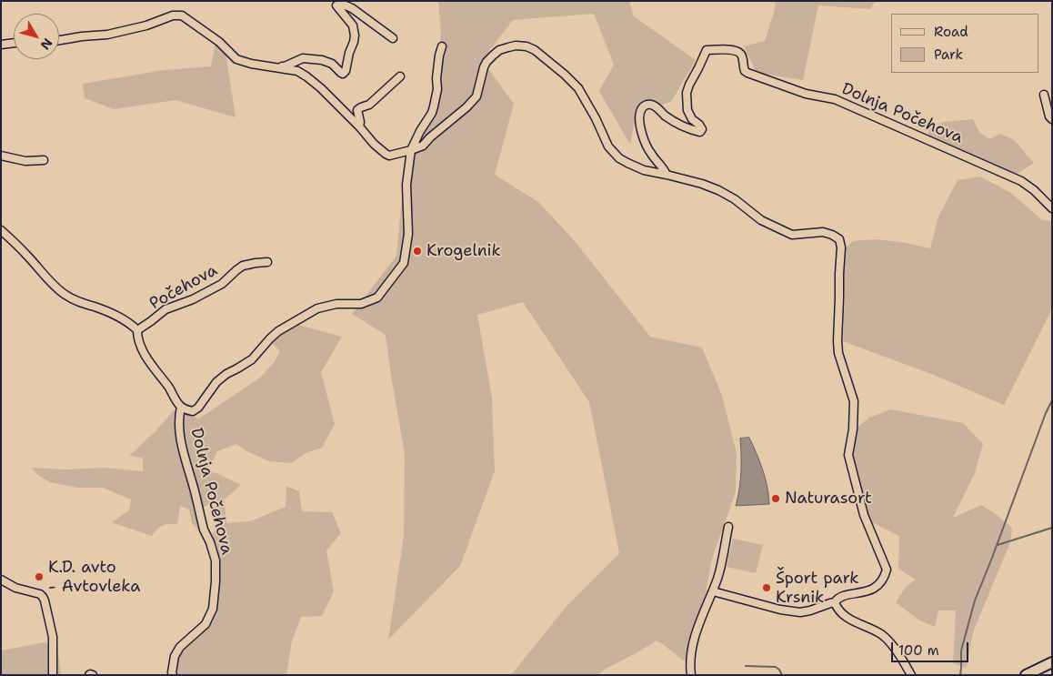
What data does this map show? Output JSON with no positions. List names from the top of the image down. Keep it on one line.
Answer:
{"streets":{"street":["Dolnja Počehova","Počehova"]},"places":["Krogelnik","Naturasort","K.D. avto - Avtovleka","Šport park Krsnik"],"legend":["Road","Park"],"scale_bar":"100 m","north":"bottom right"}
